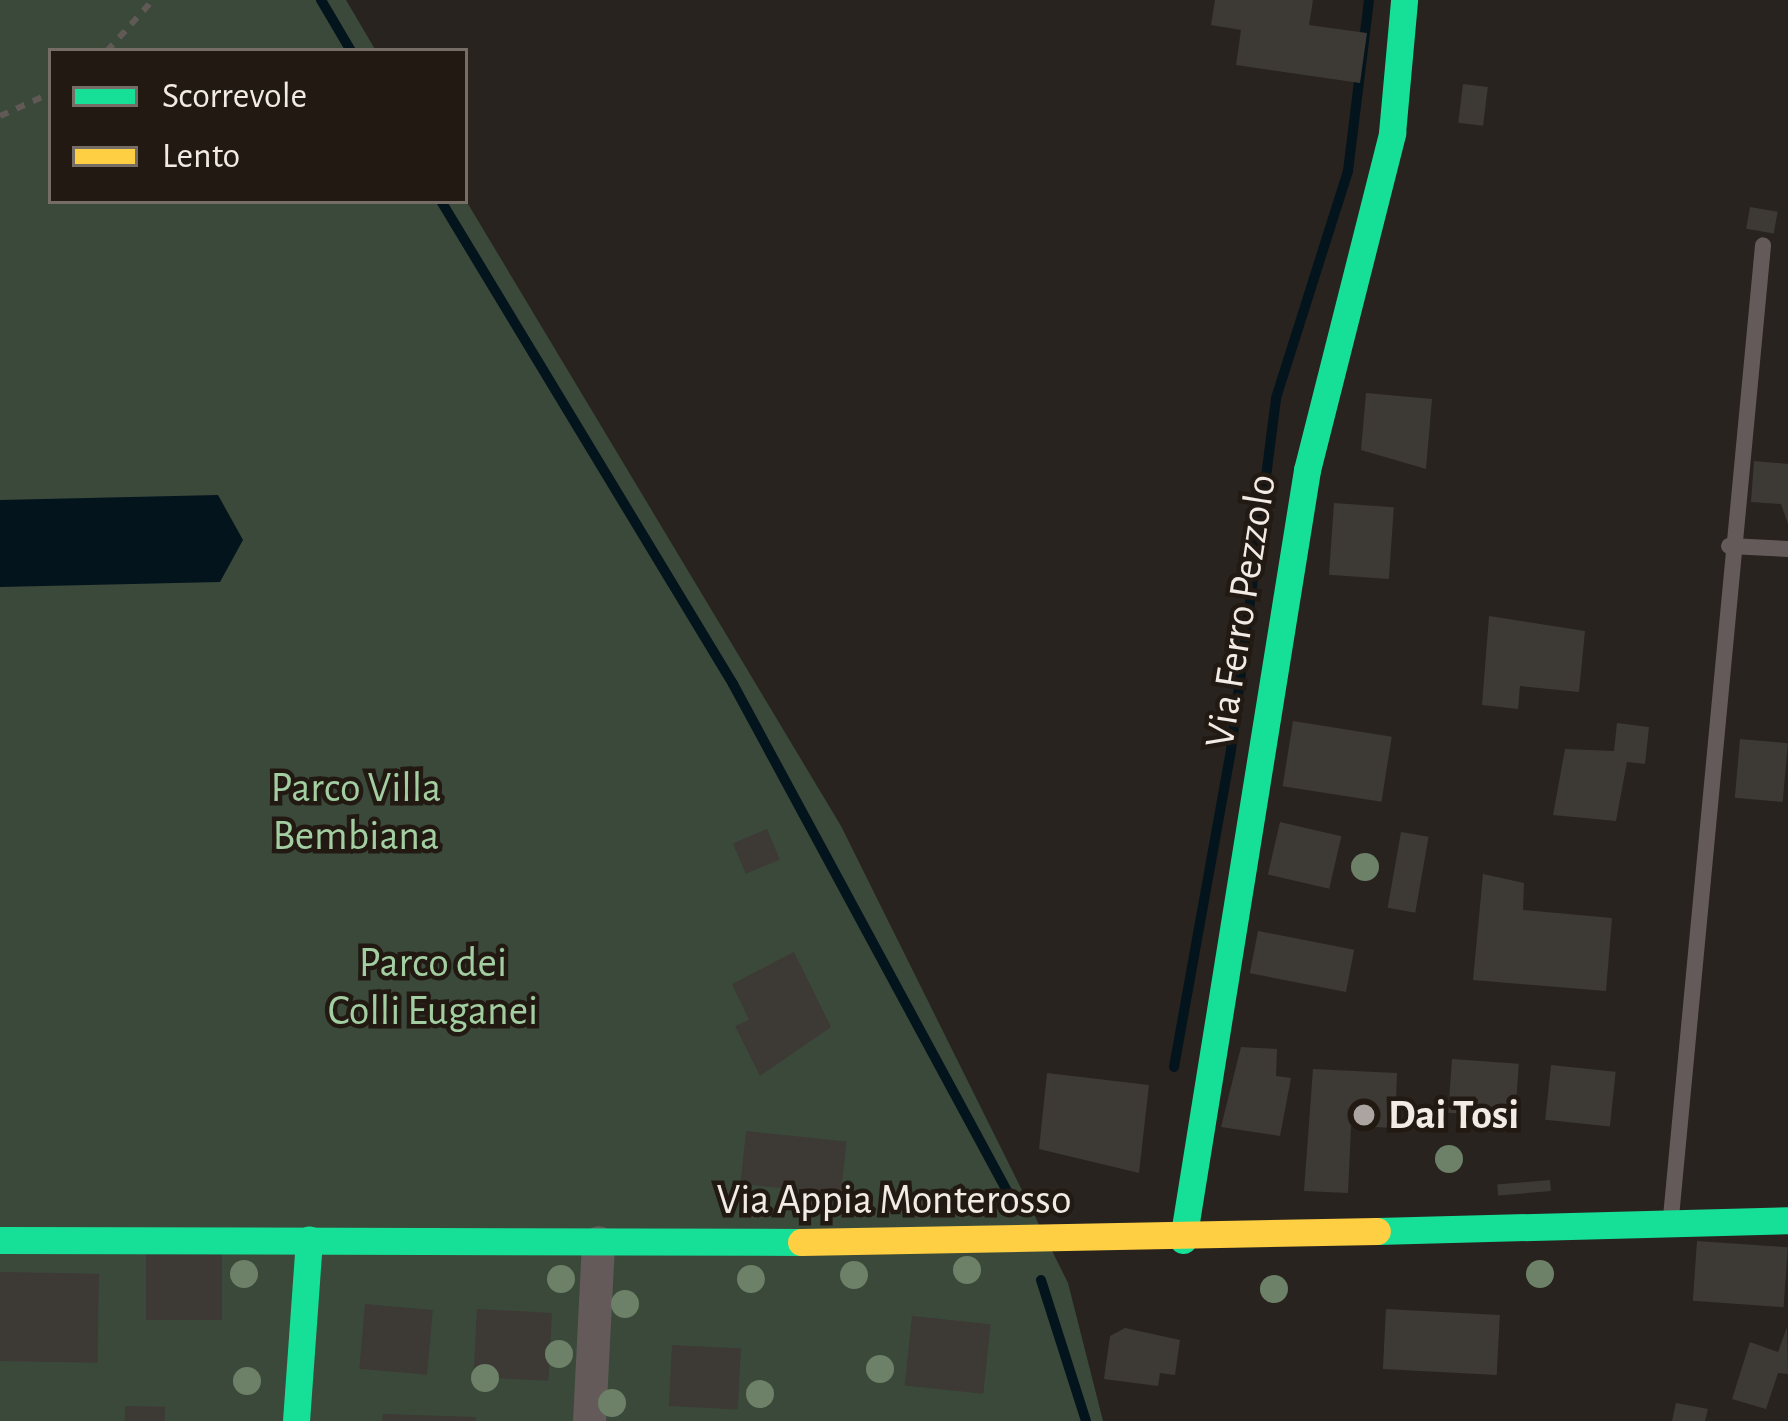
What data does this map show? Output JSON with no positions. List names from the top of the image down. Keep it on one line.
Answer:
{"streets":{"main road":["Via Ferro Pezzolo","Via Appia Monterosso"]},"crossings":[["Via Ferro Pezzolo","Via Appia Monterosso"]],"parks":["Parco Villa Bembiana","Parco dei Colli Euganei"],"places":["Dai Tosi"],"legend":["Scorrevole","Lento"]}
